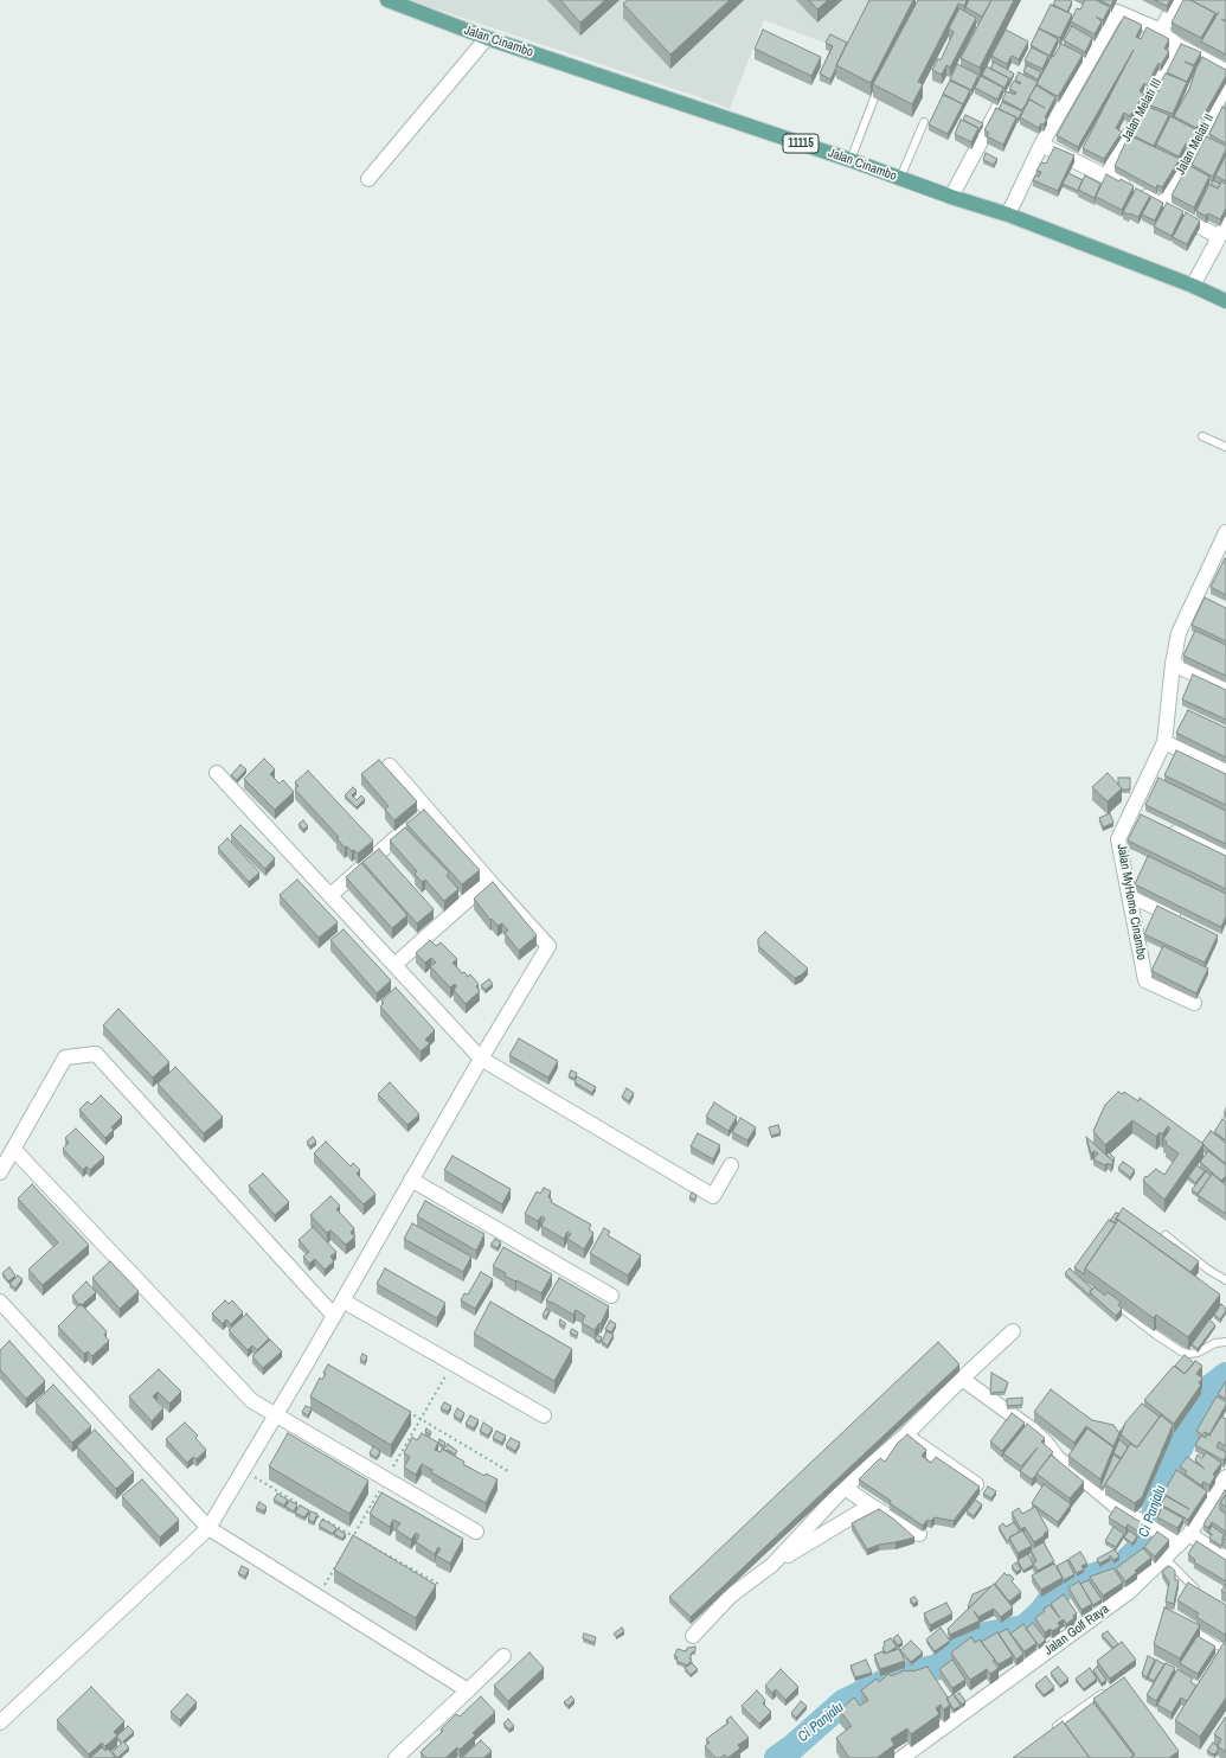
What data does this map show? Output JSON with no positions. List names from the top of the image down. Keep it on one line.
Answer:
{"streets":{"main road":["Jalan Cinambo","11115"],"street":["Jalan Melati III","Jalan Melati II","Jalan MyHome Cinambo","Jalan Golf Raya"]},"water":["Ci Panjalu"]}
